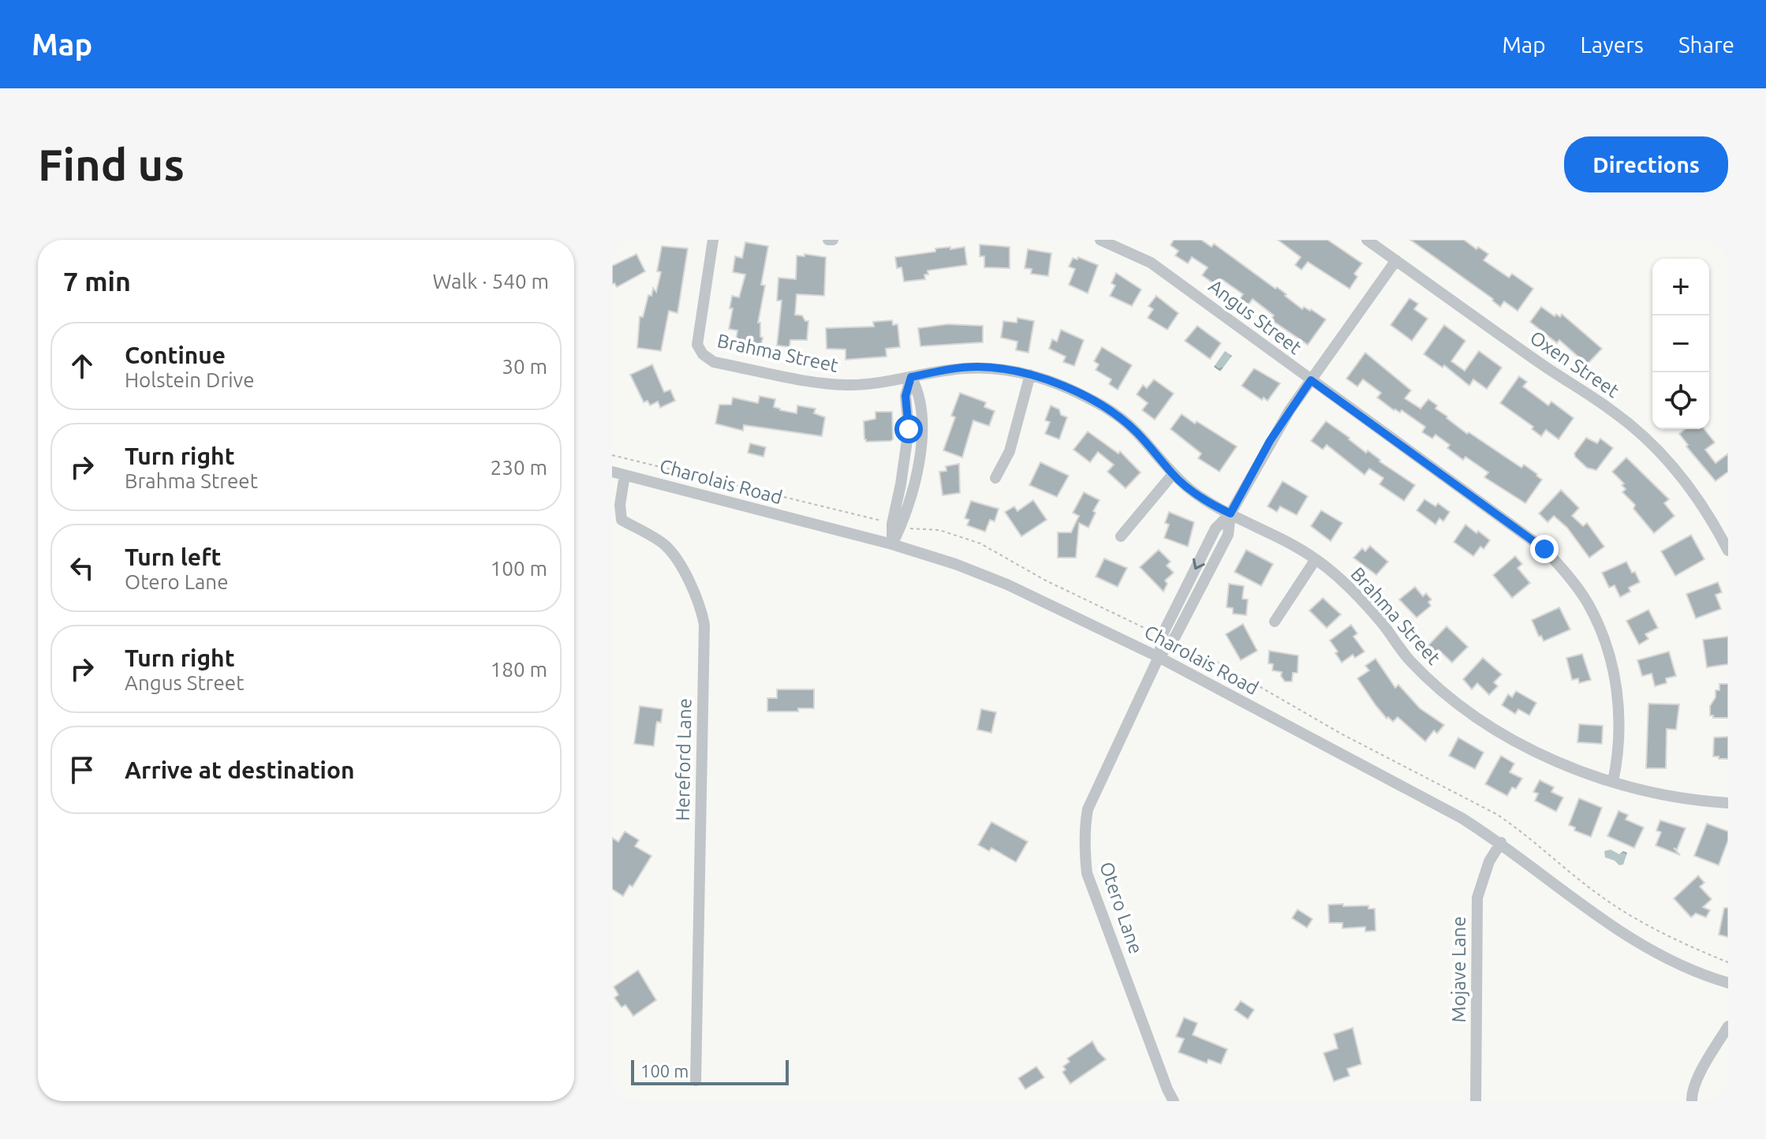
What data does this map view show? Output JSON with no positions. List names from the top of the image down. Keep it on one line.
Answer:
{"streets":{"street":["Angus Street","Brahma Street","Oxen Street","Charolais Road","Hereford Lane","Otero Lane","Mojave Lane"]},"crossings":[["Angus Street","Brahma Street"],["Angus Street","Otero Lane"],["Brahma Street","Otero Lane"],["Oxen Street","Otero Lane"],["Charolais Road","Hereford Lane"],["Charolais Road","Otero Lane"],["Charolais Road","Mojave Lane"]],"scale_bar":"100 m","page":{"header":"Map","nav":["Map","Layers","Share"],"buttons":"Directions","title":"Find us","heading":["7 min","Walk · 540 m"],"map_buttons":["+","−"],"list":[["Continue","Holstein Drive","30 m"],["Turn right","Brahma Street","230 m"],["Turn left","Otero Lane","100 m"],["Turn right","Angus Street","180 m"],"Arrive at destination"],"scale":"100 m"}}
